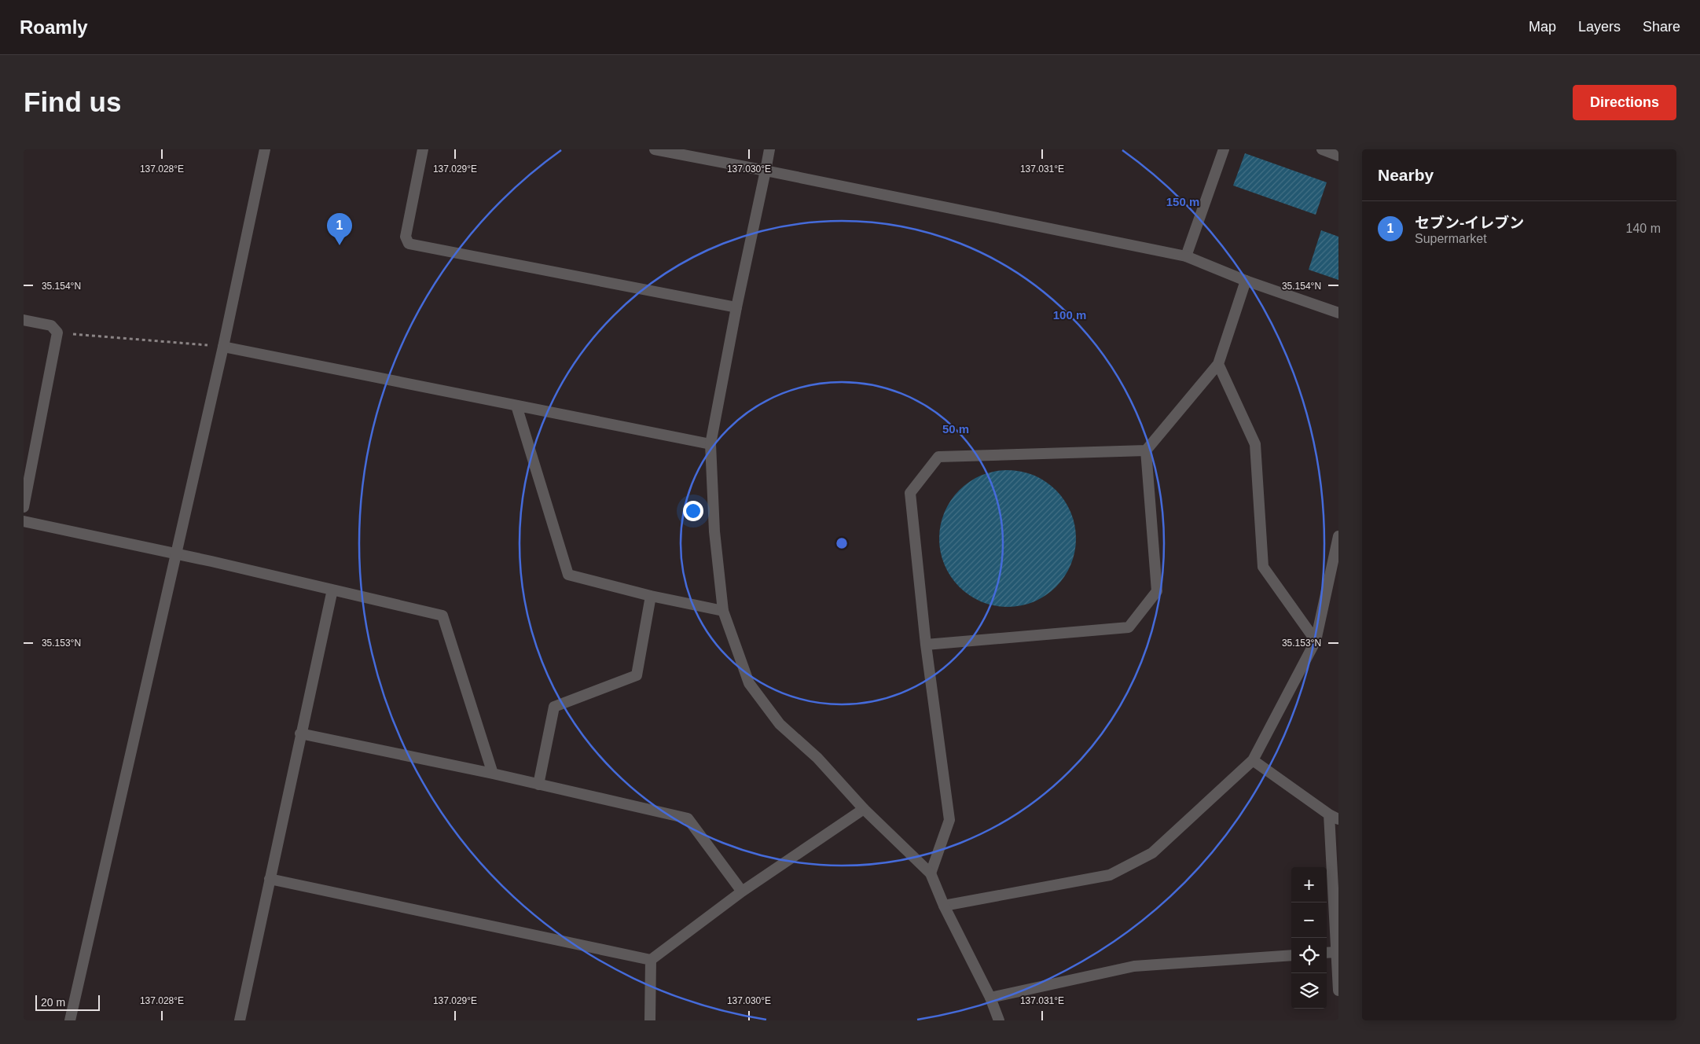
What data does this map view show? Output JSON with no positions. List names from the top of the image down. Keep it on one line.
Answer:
{"scale_bar":"20 m","page":{"header":"Roamly","nav":["Map","Layers","Share"],"buttons":"Directions","title":"Find us","heading":"Nearby","list":[{"mark":"1","name":"セブン-イレブン","note":"Supermarket","value":"140 m"}],"pins":"1","map_buttons":["+","−"],"scale":"20 m"},"coordinates":["137.028°E","137.029°E","137.030°E","137.031°E","35.154°N","35.153°N"],"rings":["150 m","100 m","50 m"]}
